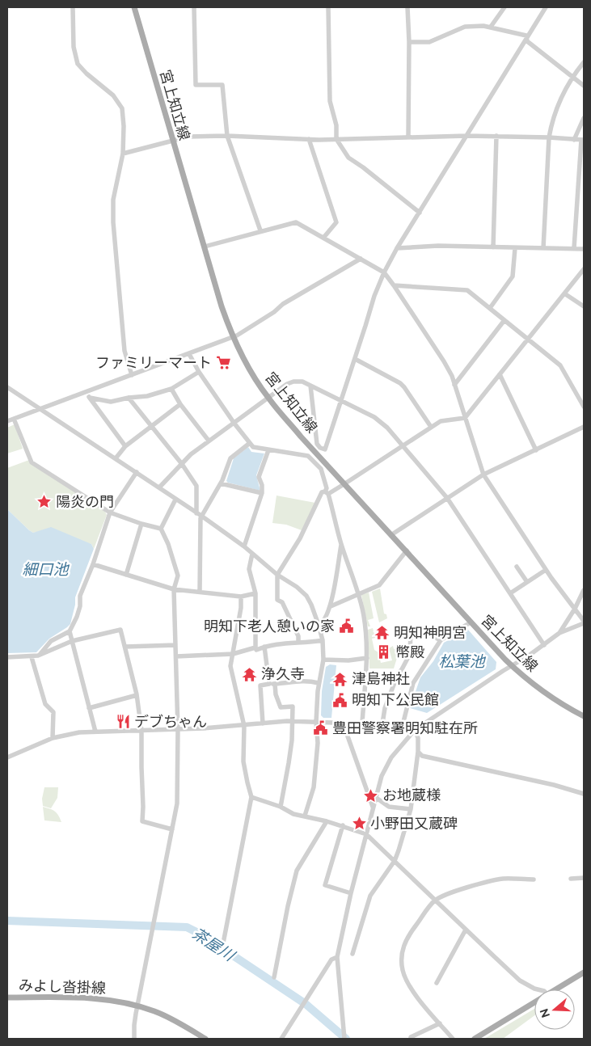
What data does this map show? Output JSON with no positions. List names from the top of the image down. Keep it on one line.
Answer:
{"streets":{"main road":["宮上知立線","みよし沓掛線"]},"water":["細口池","松葉池","茶屋川"],"places":{"supermarket":["ファミリーマート"],"place":["陽炎の門","お地蔵様","小野田又蔵碑"],"public building":["明知下老人憩いの家","明知下公民館","豊田警察署明知駐在所"],"temple":["明知神明宮","浄久寺","津島神社"],"building":["幣殿"],"restaurant":["デブちゃん"]},"north":"left"}
